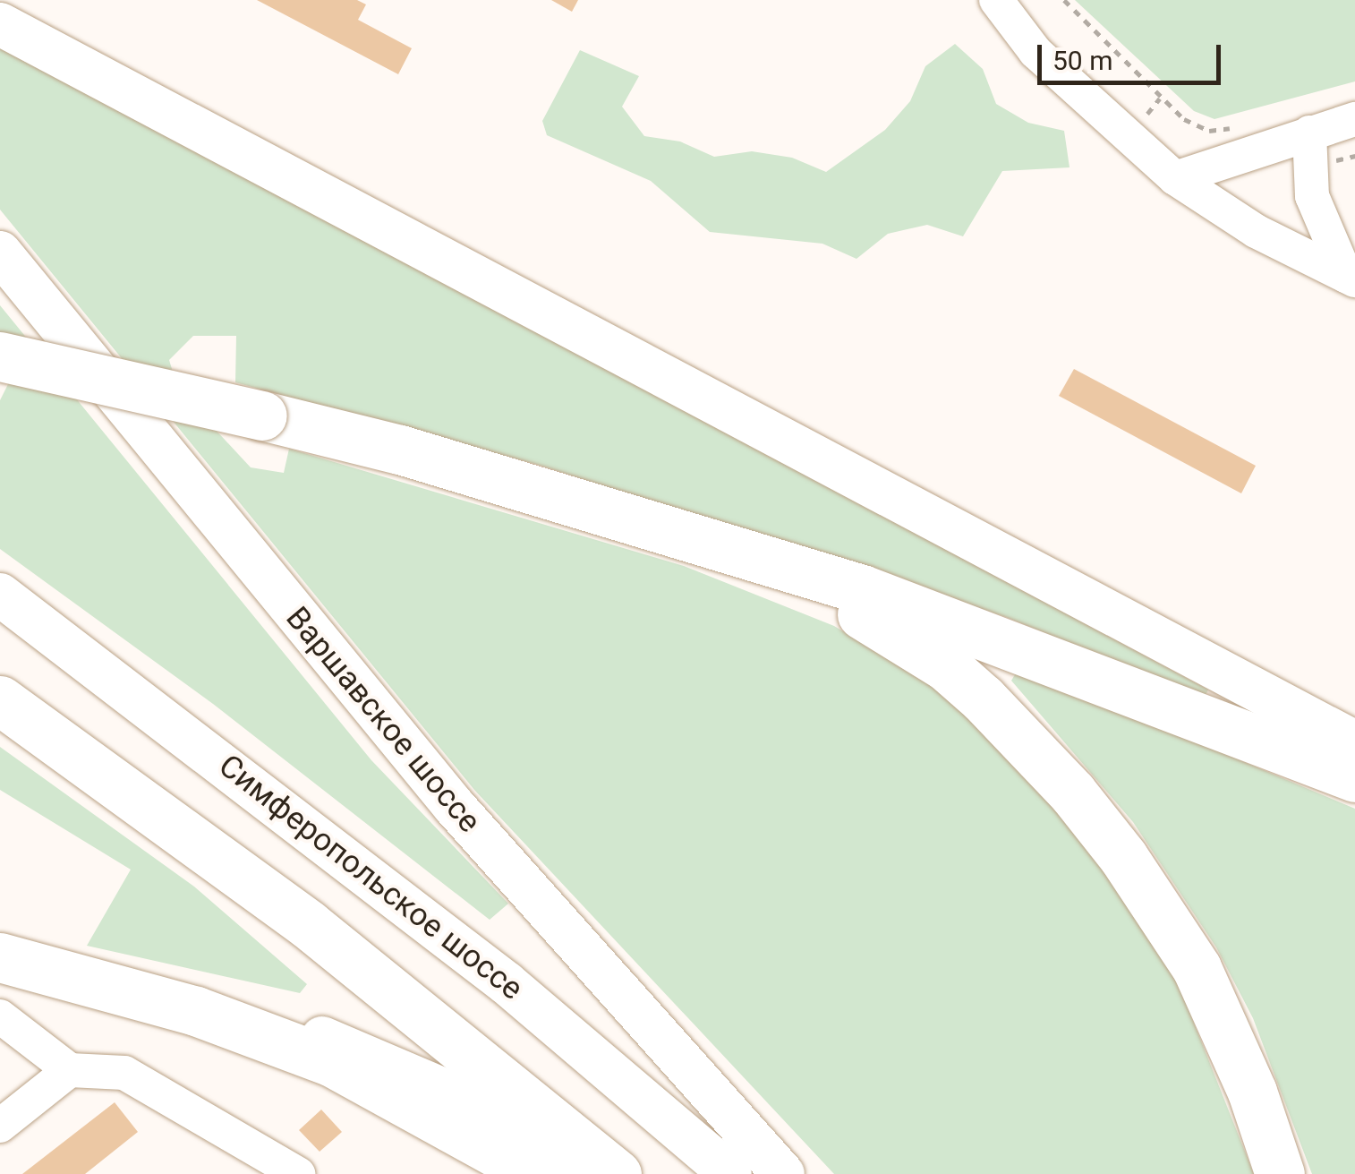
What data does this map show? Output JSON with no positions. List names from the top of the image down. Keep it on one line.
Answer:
{"streets":{"main road":["Варшавское шоссе","Симферопольское шоссе"]},"scale_bar":"50 m"}
